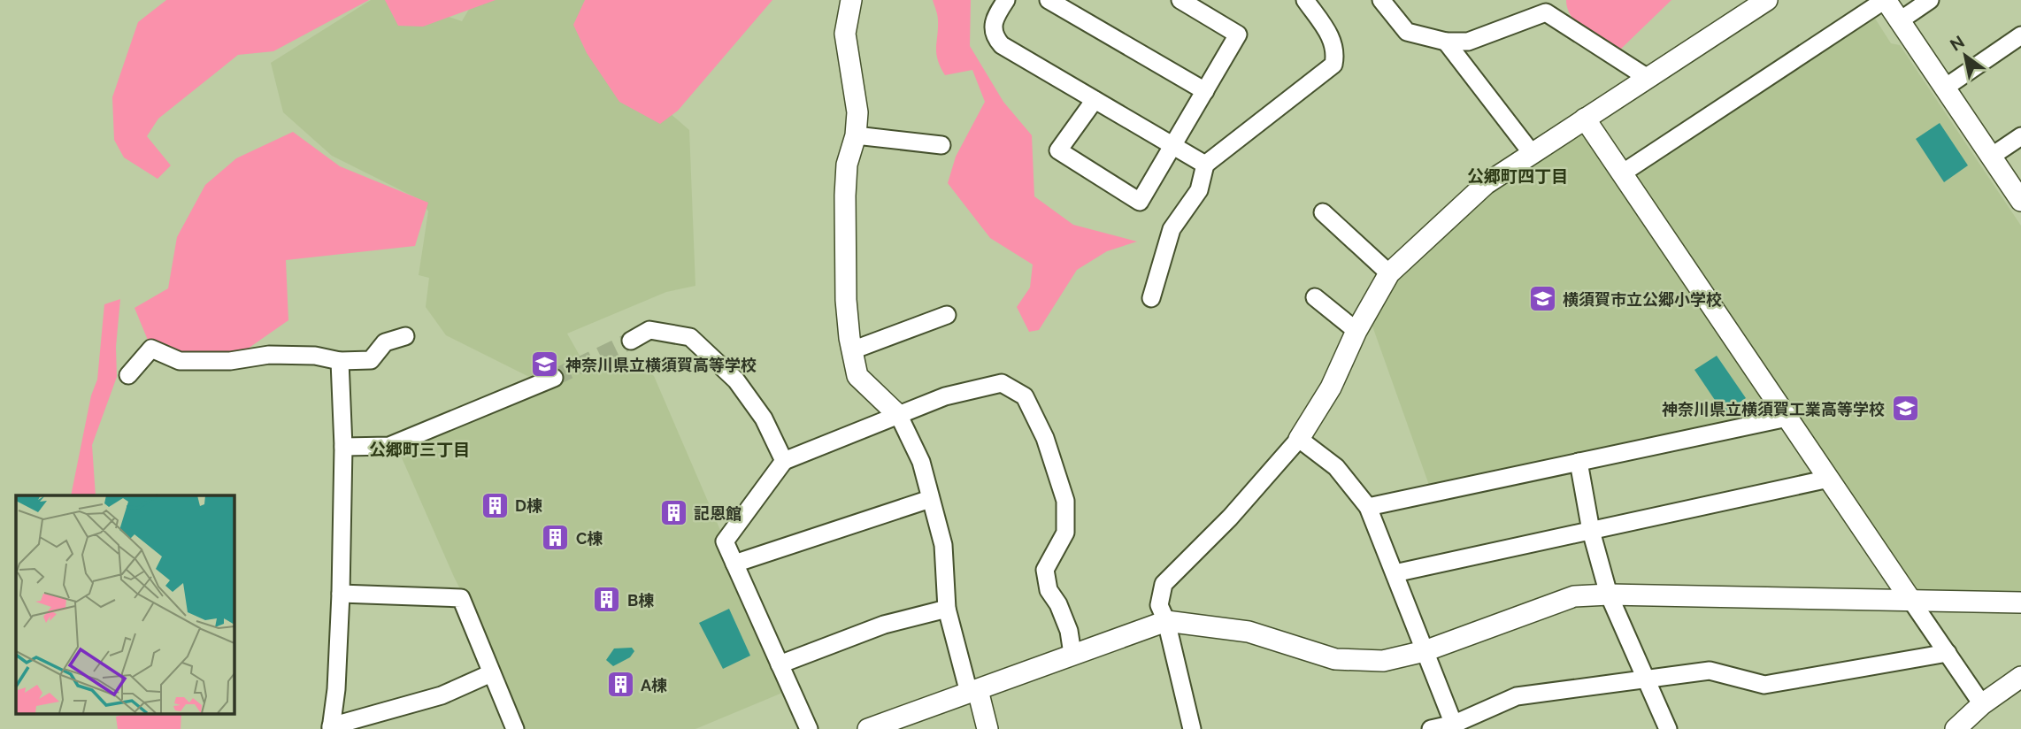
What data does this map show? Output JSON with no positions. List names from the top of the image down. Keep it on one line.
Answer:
{"districts":["公郷町四丁目","公郷町三丁目"],"places":{"school or university":["横須賀市立公郷小学校","神奈川県立横須賀高等学校","神奈川県立横須賀工業高等学校"],"building":["D棟","記恩館","C棟","B棟","A棟"]},"north":"top left"}
